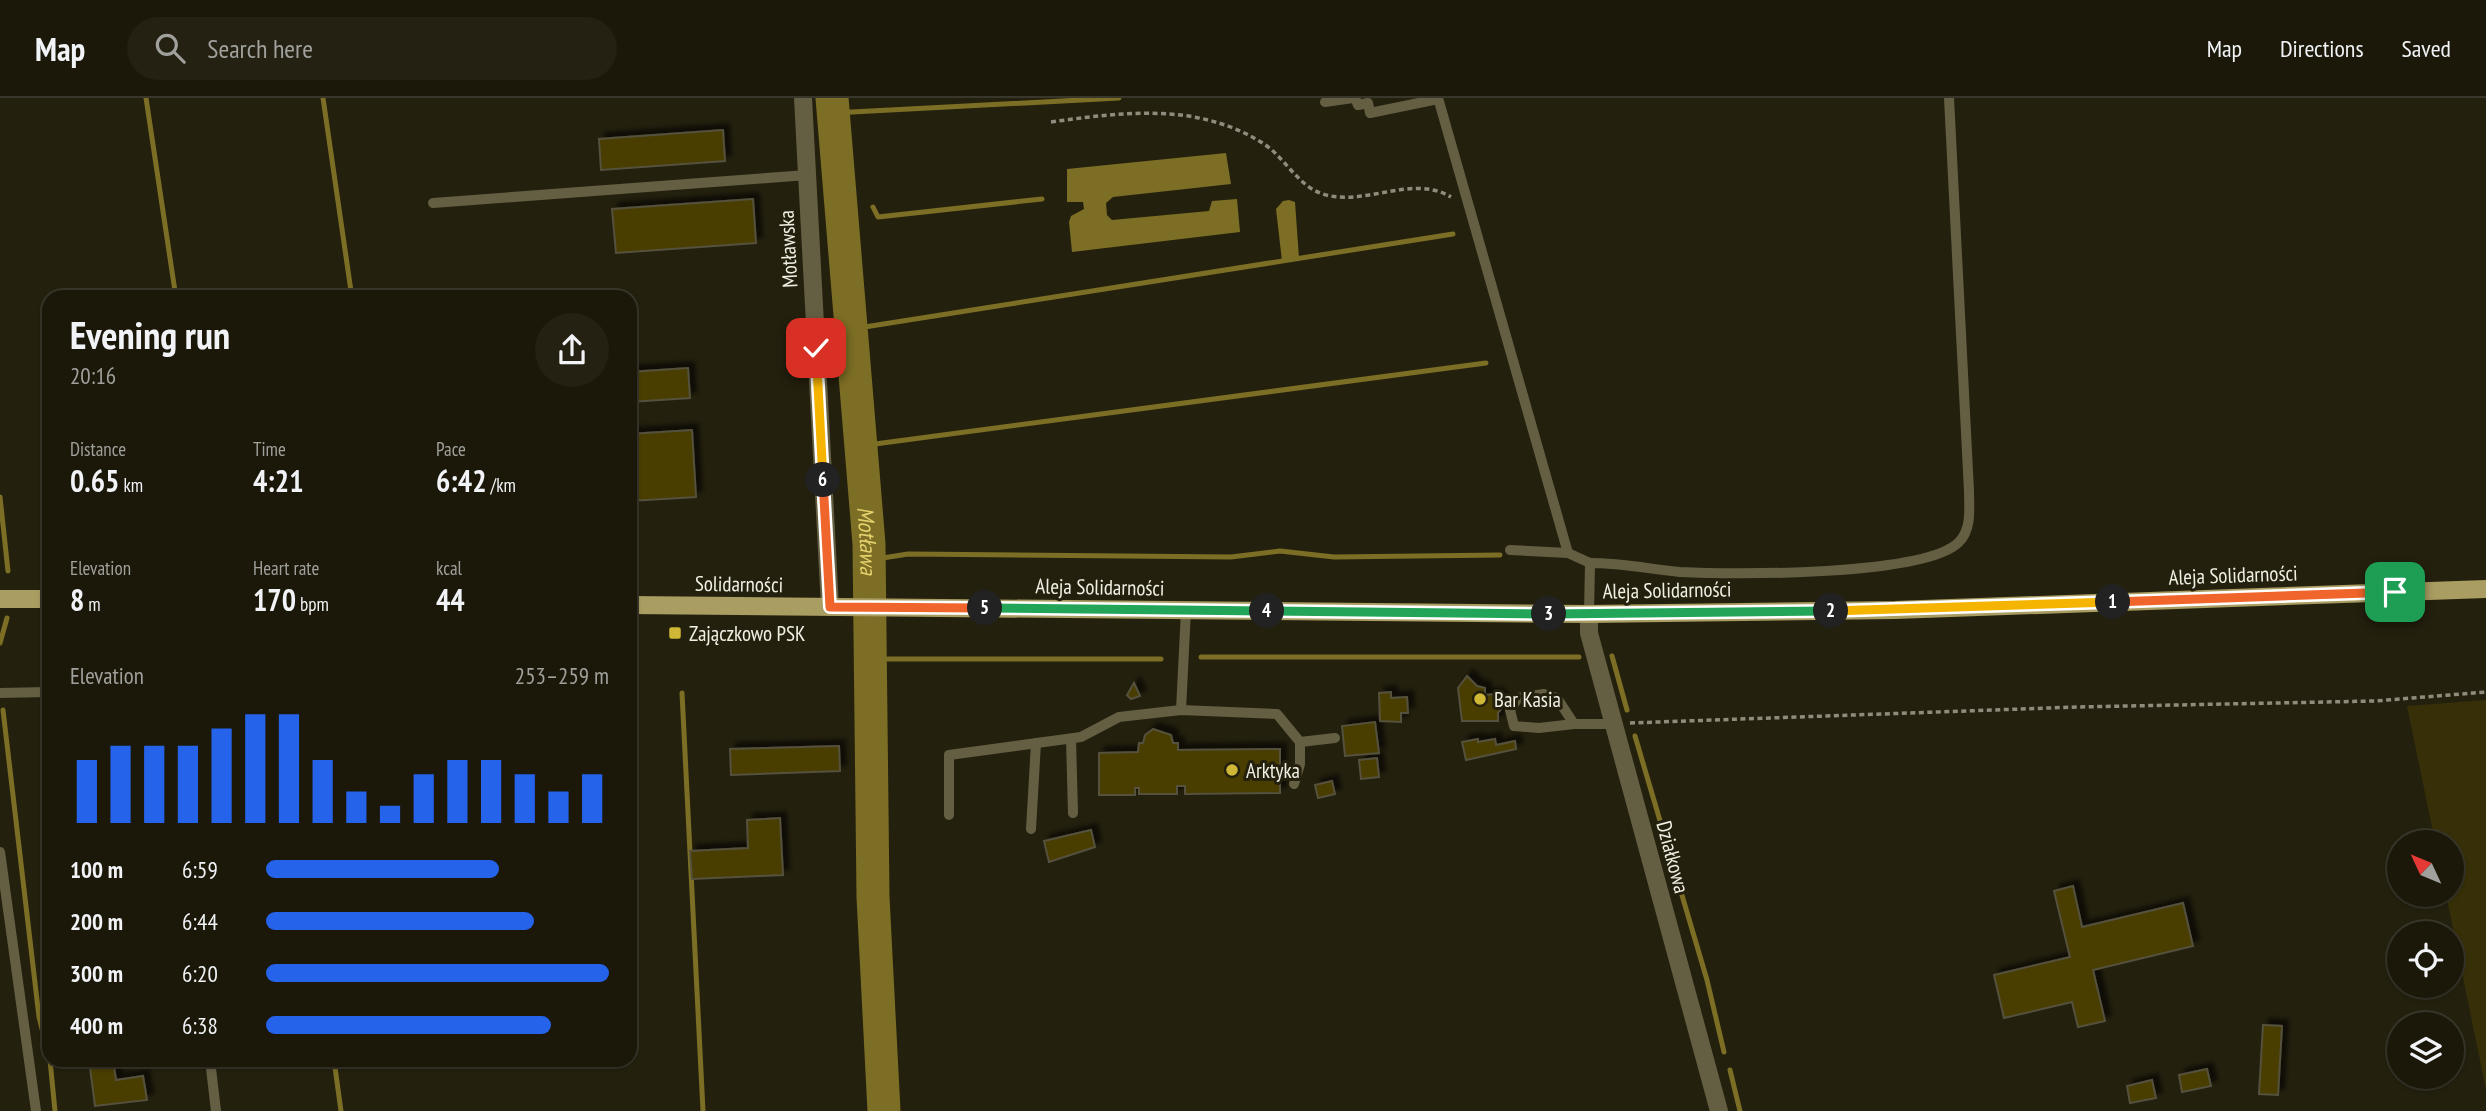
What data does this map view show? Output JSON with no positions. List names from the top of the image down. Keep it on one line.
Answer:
{"streets":{"main road":["Aleja Solidarności","Solidarności"],"street":["Motławska","Działkowa"]},"crossings":[["Motławska","Aleja Solidarności"],["Motławska","Solidarności"],["Aleja Solidarności","Solidarności"],["Aleja Solidarności","Działkowa"]],"water":["Motława"],"places":{"transit":["Zajączkowo PSK"],"other":["Bar Kasia","Arktyka"]},"north":"top left","page":{"header":"Map","search":"Search here","nav":["Map","Directions","Saved"],"heading":["Evening run","20:16"],"stats":[["Distance","0.65 km"],["Time","4:21"],["Pace","6:42 /km"],["Elevation","8 m"],["Heart rate","170 bpm"],["kcal","44"]],"pins":["6","1","5","2","4","3"],"chart":["Elevation","253–259 m"],"list":[{"name":"100 m","note":"6:59"},{"name":"200 m","note":"6:44"},{"name":"300 m","note":"6:20"},{"name":"400 m","note":"6:38"}]}}
